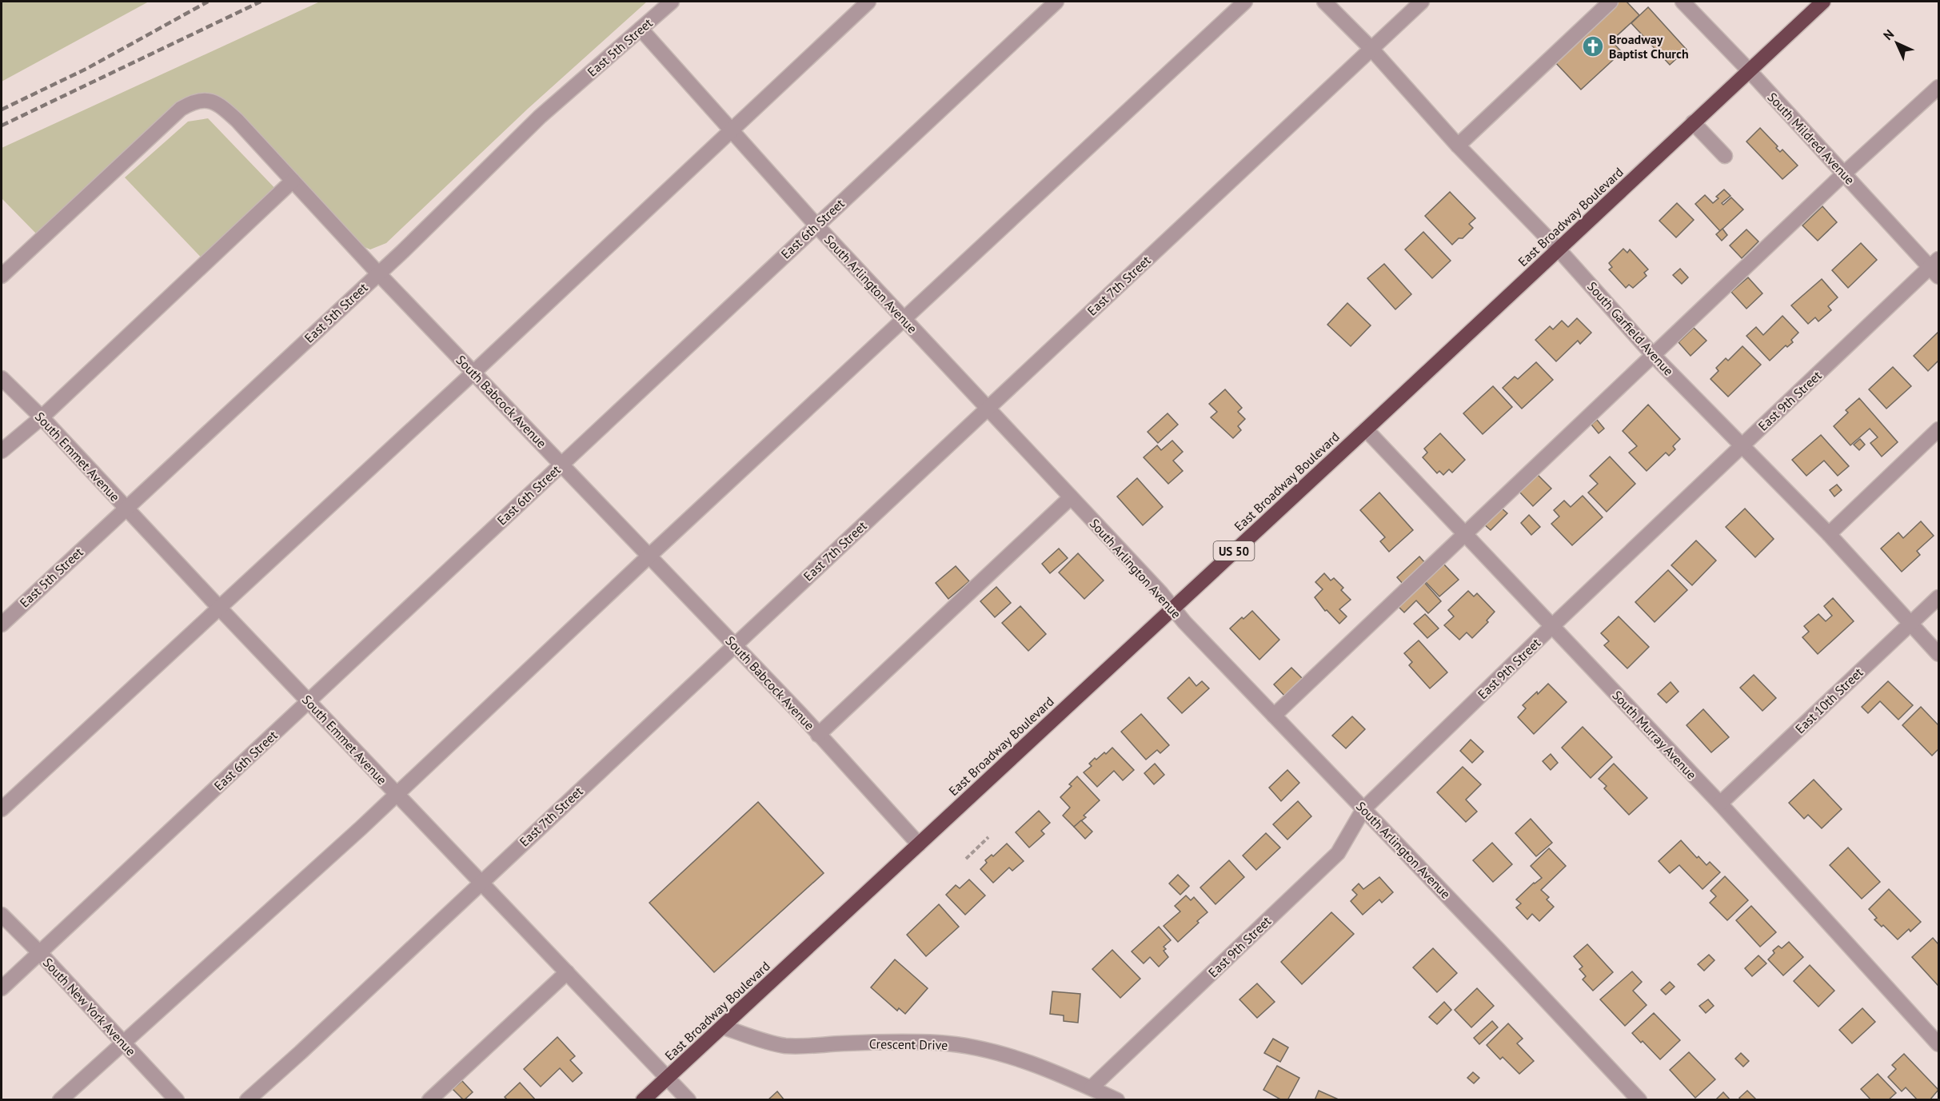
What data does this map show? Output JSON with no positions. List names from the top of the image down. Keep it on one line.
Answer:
{"streets":{"highway":["East Broadway Boulevard","US 50"],"street":["East 5th Street","South Mildred Avenue","East 6th Street","South Arlington Avenue","East 7th Street","South Garfield Avenue","East 9th Street","South Babcock Avenue","South Emmet Avenue","East 10th Street","South Murray Avenue","South New York Avenue","Crescent Drive"]},"crossings":[["East 5th Street","South Arlington Avenue"],["East 5th Street","South Babcock Avenue"],["East 5th Street","South Emmet Avenue"],["South Mildred Avenue","East Broadway Boulevard"],["South Mildred Avenue","East 9th Street"],["East Broadway Boulevard","South Arlington Avenue"],["East Broadway Boulevard","South Garfield Avenue"],["East Broadway Boulevard","South Babcock Avenue"],["East Broadway Boulevard","South Emmet Avenue"],["East Broadway Boulevard","South Murray Avenue"],["East Broadway Boulevard","Crescent Drive"],["East 6th Street","South Arlington Avenue"],["East 6th Street","South Babcock Avenue"],["East 6th Street","South Emmet Avenue"],["East 6th Street","South New York Avenue"],["South Arlington Avenue","East 7th Street"],["South Arlington Avenue","East 9th Street"],["East 7th Street","South Garfield Avenue"],["East 7th Street","South Babcock Avenue"],["East 7th Street","South Emmet Avenue"],["South Garfield Avenue","East 9th Street"],["South Garfield Avenue","East 10th Street"],["East 9th Street","South Murray Avenue"],["East 9th Street","Crescent Drive"],["East 10th Street","South Murray Avenue"]],"places":{"church":["Broadway Baptist Church"]},"north":"top left"}
